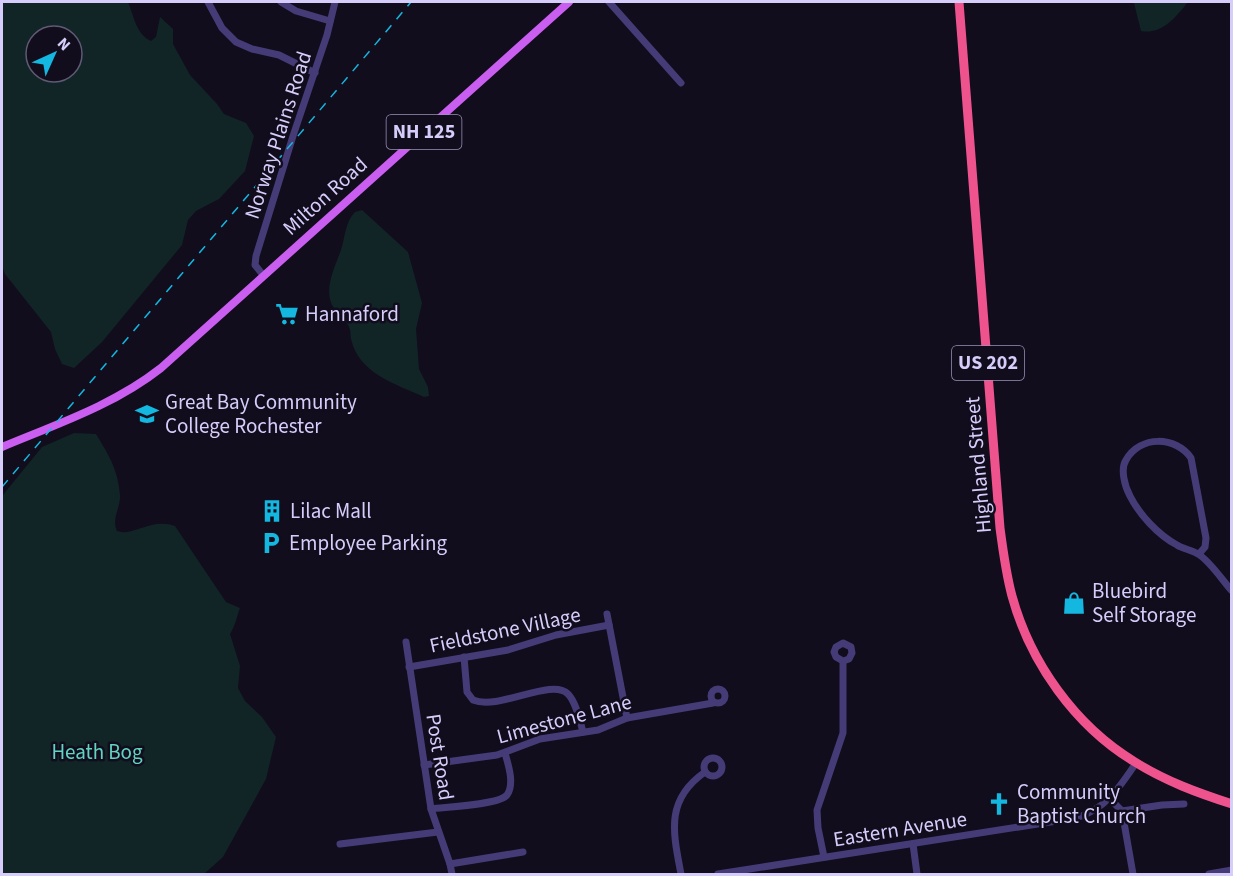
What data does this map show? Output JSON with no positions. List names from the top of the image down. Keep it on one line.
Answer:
{"streets":{"highway":["US 202","Highland Street"],"main road":["NH 125","Milton Road"],"street":["Norway Plains Road","Fieldstone Village","Limestone Lane","Post Road","Eastern Avenue"]},"crossings":[["Norway Plains Road","Milton Road"],["US 202","Highland Street"],["US 202","Eastern Avenue"],["Highland Street","Eastern Avenue"],["Fieldstone Village","Post Road"],["Limestone Lane","Post Road"]],"parks":["Heath Bog"],"places":{"supermarket":["Hannaford"],"school or university":["Great Bay Community College Rochester"],"building":["Lilac Mall"],"parking":["Employee Parking"],"shop":["Bluebird Self Storage"],"church":["Community Baptist Church"]},"north":"top right"}
